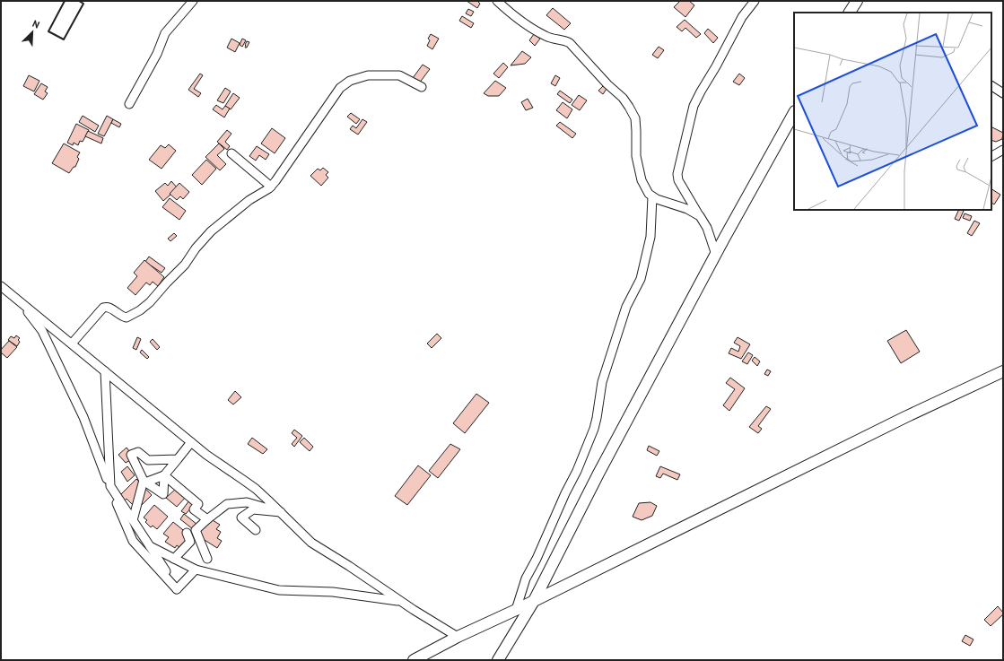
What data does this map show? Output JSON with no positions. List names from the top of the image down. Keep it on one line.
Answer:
{"north":"top right"}
